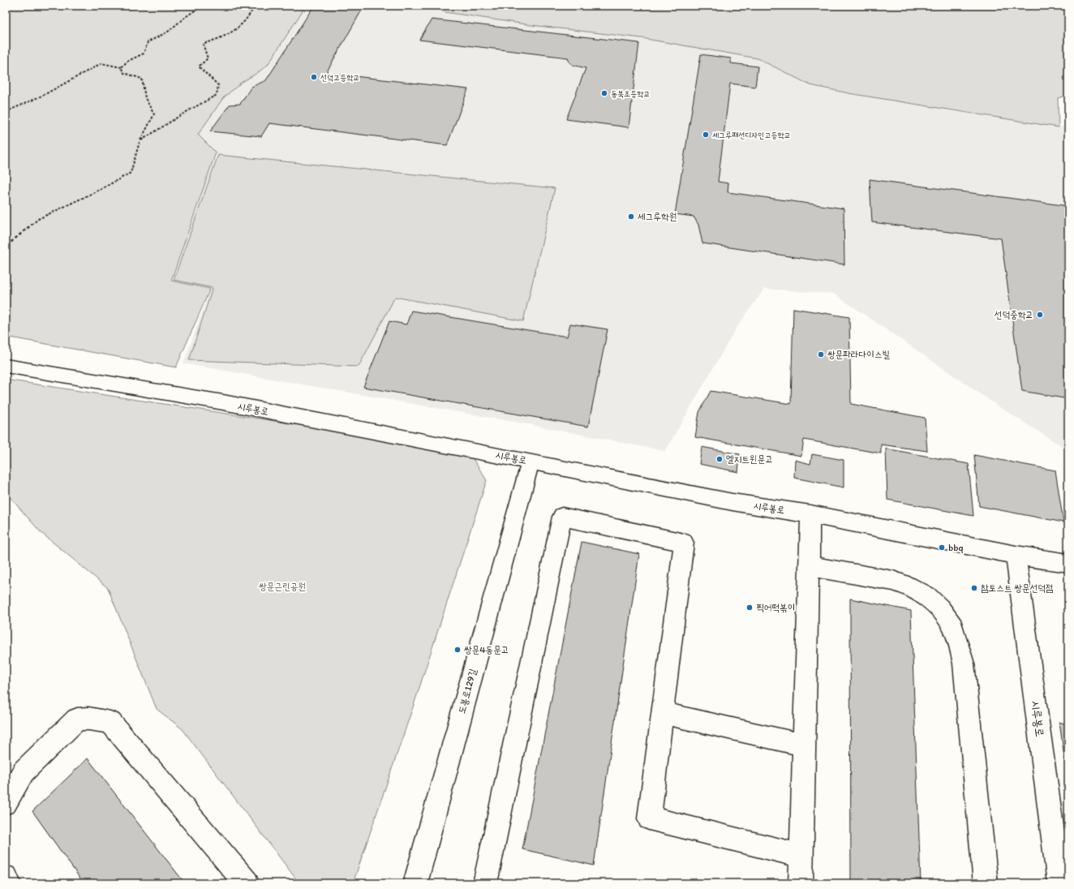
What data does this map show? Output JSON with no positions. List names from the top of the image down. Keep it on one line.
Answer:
{"streets":{"street":["시루봉로","도봉로129길"]},"crossings":[["시루봉로","도봉로129길"]],"parks":["쌍문근린공원"],"places":["선덕고등학교","동북초등학교","세그루패션디자인고등학교","세그루학원","선덕중학교","쌍문파라다이스빌","엘지트윈문고","bbq","참토스트 쌍문선덕점","찍어떡볶이","쌍문4동문고"]}
